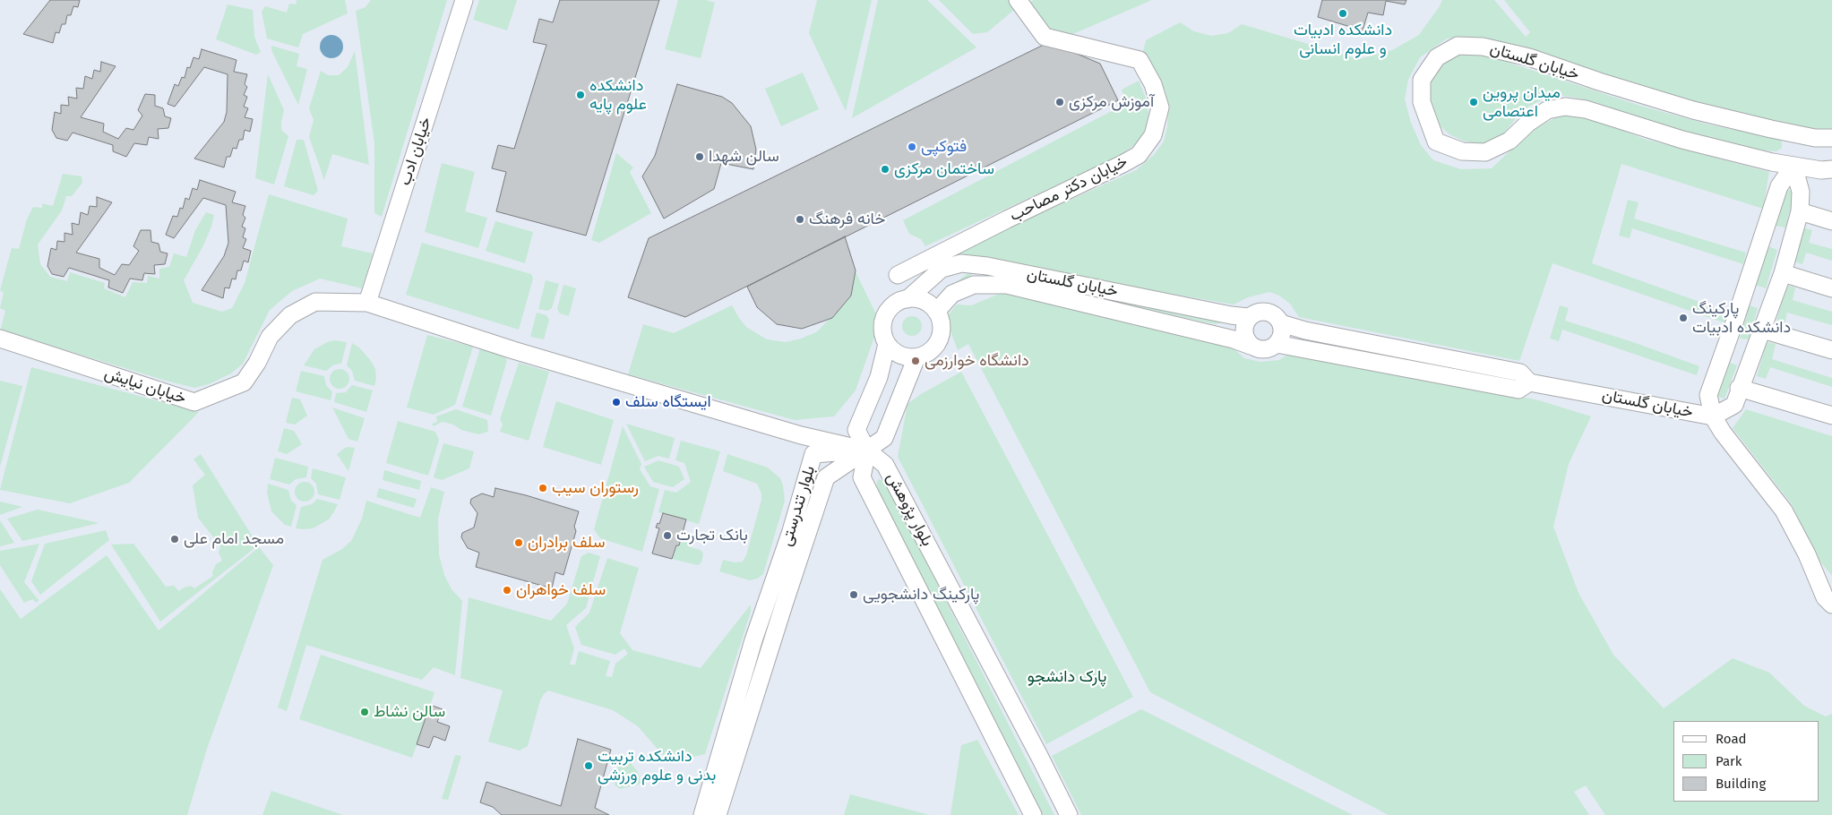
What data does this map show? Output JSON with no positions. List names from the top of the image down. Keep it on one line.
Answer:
{"streets":{"lane":["خیابان گلستان","خیابان ادب","خیابان دکتر مصاحب","خیابان نیایش","بلوار تندرستی","بلوار پژوهش"]},"crossings":[["خیابان ادب","خیابان نیایش"],["خیابان نیایش","بلوار تندرستی"],["خیابان نیایش","بلوار پژوهش"],["بلوار تندرستی","بلوار پژوهش"]],"parks":["پارک دانشجو"],"places":["دانشکده ادبیات و علوم انسانی","دانشکده علوم پایه","آموزش مرکزی","میدان پروین اعتصامی","فتوکپی","سالن شهدا","ساختمان مرکزی","خانه فرهنگ","پارکینگ دانشکده ادبیات","دانشگاه خوارزمی","ایستگاه سلف","رستوران سیب","بانک تجارت","مسجد امام علی","سلف برادران","سلف خواهران","پارکینگ دانشجویی","سالن نشاط","دانشکده تربیت بدنی و علوم ورزشی"],"legend":["Road","Park","Building"]}
